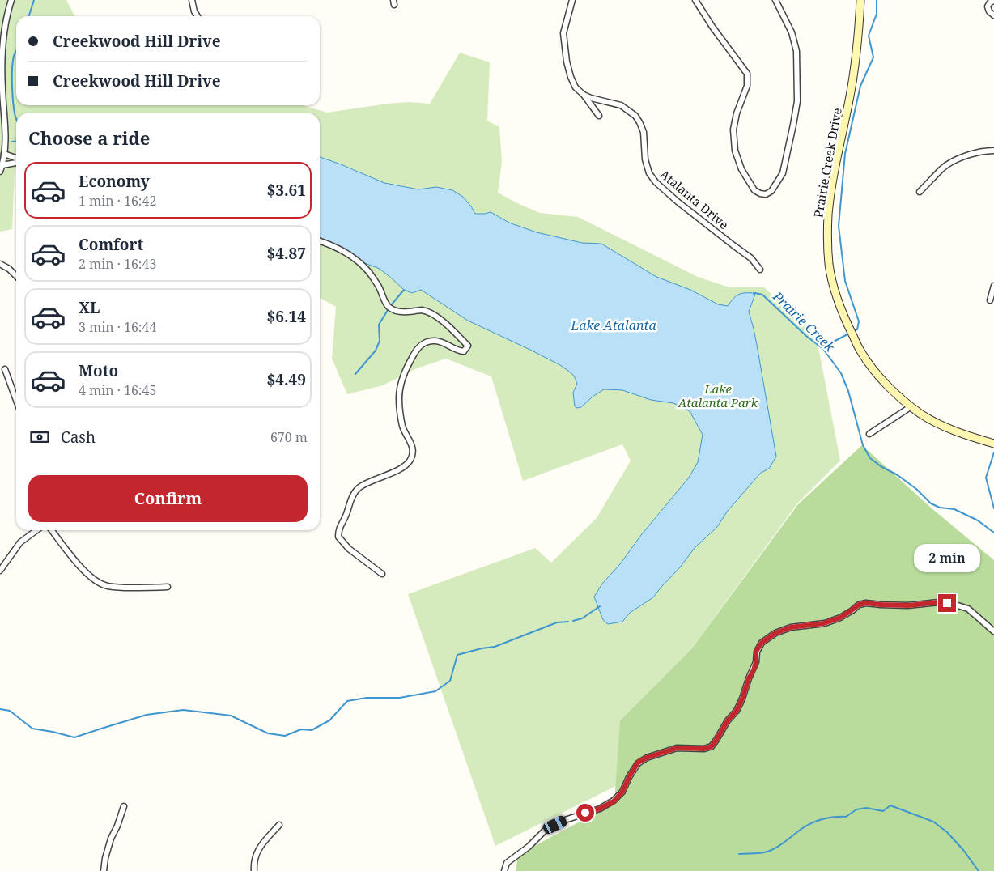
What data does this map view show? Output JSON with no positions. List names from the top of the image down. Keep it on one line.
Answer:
{"streets":{"main road":["Prairie Creek Drive"],"street":["Atalanta Drive"]},"water":["Prairie Creek","Lake Atalanta"],"parks":["Lake Atalanta Park"],"page":{"banner":["Creekwood Hill Drive","Creekwood Hill Drive"],"heading":"Choose a ride","list":[{"name":"Economy","note":"1 min · 16:42","value":"$3.61"},{"name":"Comfort","note":"2 min · 16:43","value":"$4.87"},{"name":"XL","note":"3 min · 16:44","value":"$6.14"},{"name":"Moto","note":"4 min · 16:45","value":"$4.49"}],"pay":["Cash","670 m"],"buttons":"Confirm","bubble":"2 min"}}
